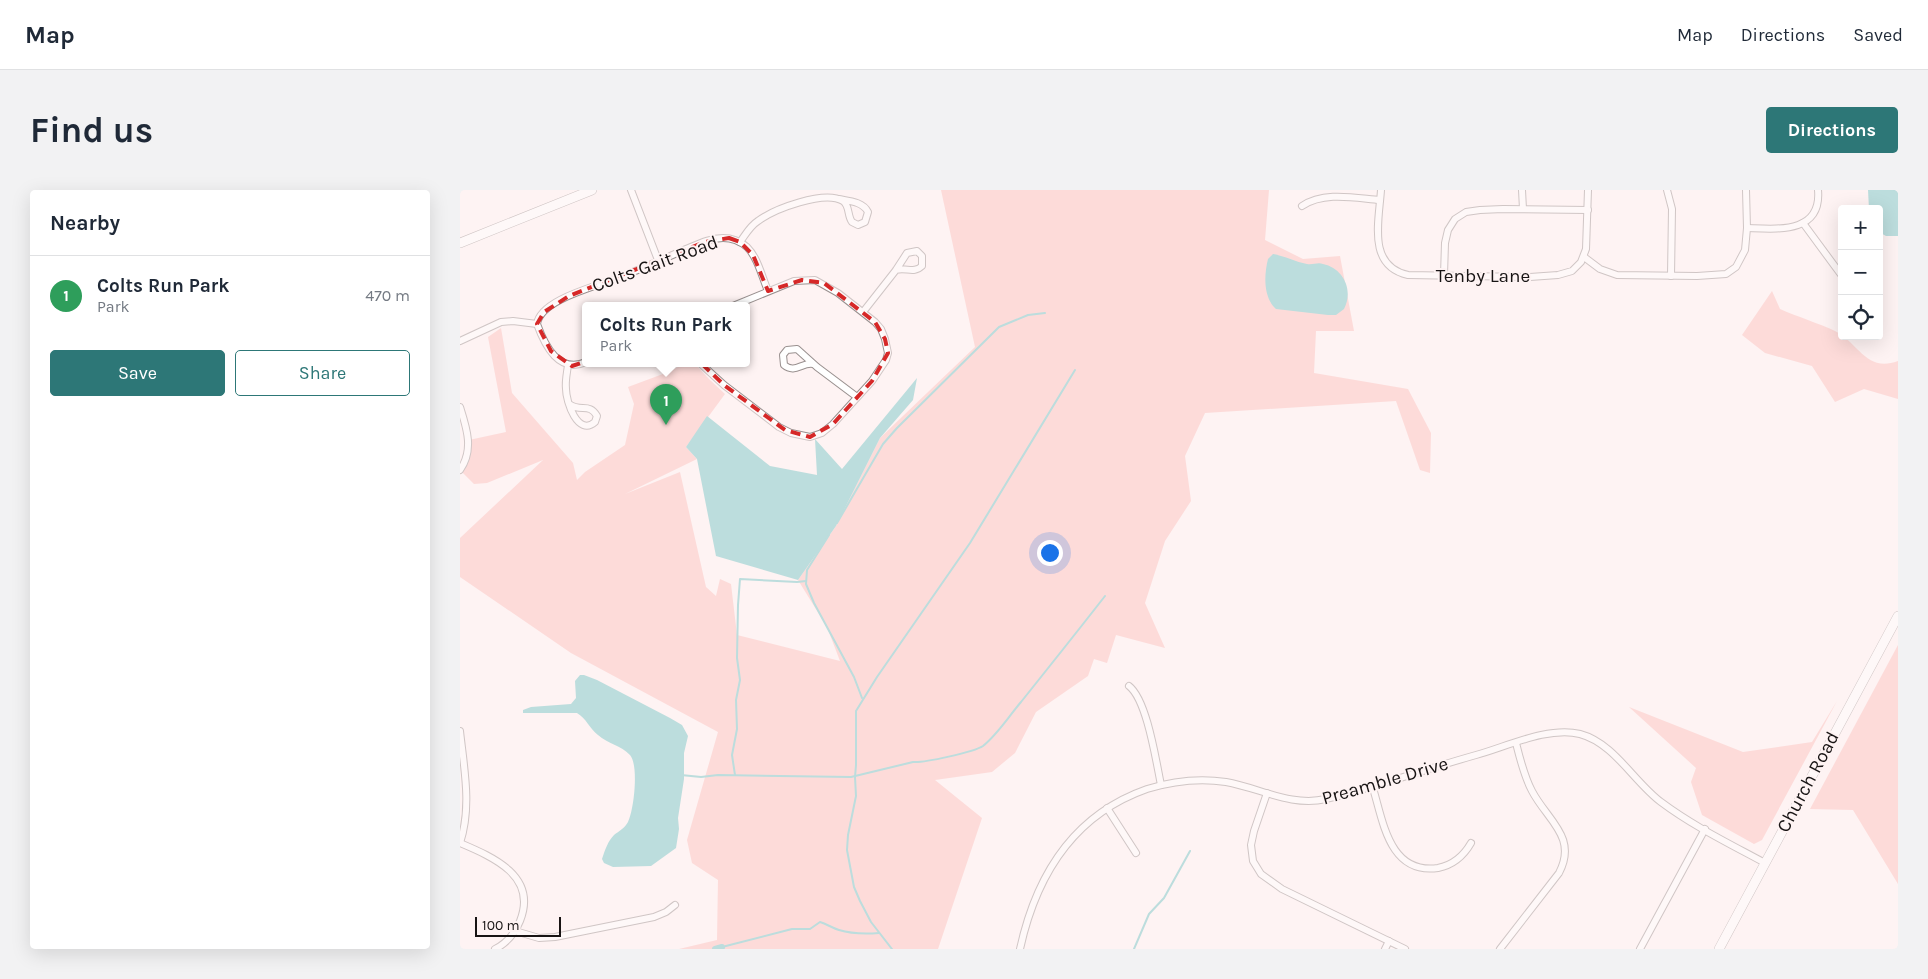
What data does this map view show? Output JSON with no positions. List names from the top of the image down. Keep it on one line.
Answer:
{"streets":{"main road":["Church Road"],"street":["Colts Gait Road","Tenby Lane","Preamble Drive"]},"crossings":[["Preamble Drive","Church Road"]],"scale_bar":"100 m","page":{"header":"Map","nav":["Map","Directions","Saved"],"buttons":["Directions",["Save","Share"]],"title":"Find us","heading":"Nearby","map_buttons":["+","−"],"list":[{"mark":"1","name":"Colts Run Park","note":"Park","value":"470 m"}],"popup":["Colts Run Park","Park"],"pins":"1","scale":"100 m"}}
